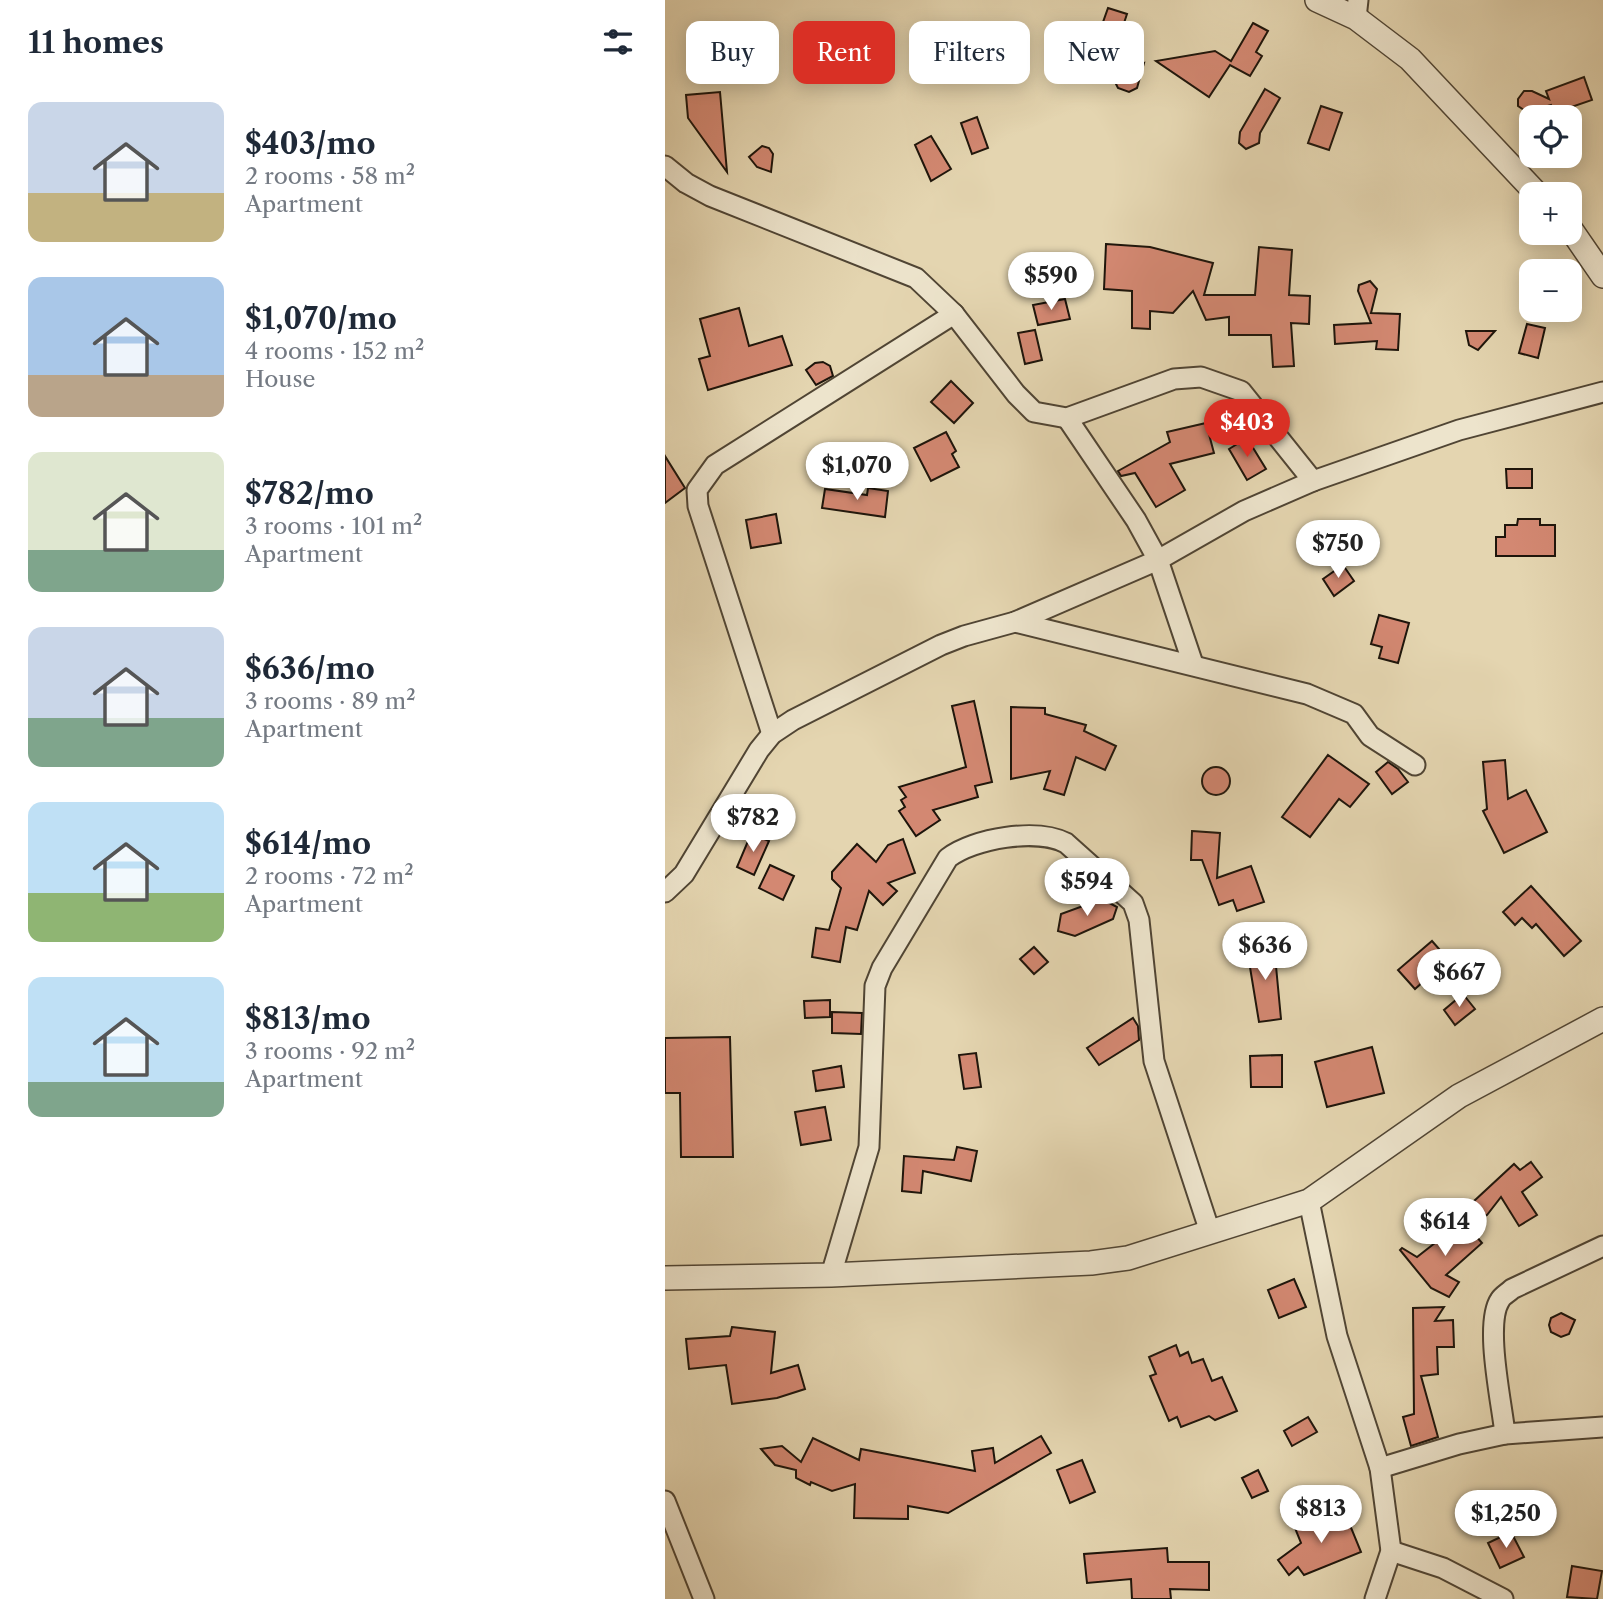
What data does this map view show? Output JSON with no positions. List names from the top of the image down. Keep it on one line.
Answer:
{"page":{"heading":"11 homes","chip":["Buy","Rent","Filters","New"],"list":[{"name":"$403/mo","note":"2 rooms · 58 m² · Apartment"},{"name":"$1,070/mo","note":"4 rooms · 152 m² · House"},{"name":"$782/mo","note":"3 rooms · 101 m² · Apartment"},{"name":"$636/mo","note":"3 rooms · 89 m² · Apartment"},{"name":"$614/mo","note":"2 rooms · 72 m² · Apartment"},{"name":"$813/mo","note":"3 rooms · 92 m² · Apartment"}],"map_buttons":["+","−"],"price":["$590","$403","$1,070","$750","$782","$594","$636","$667","$614","$813","$1,250"]}}
